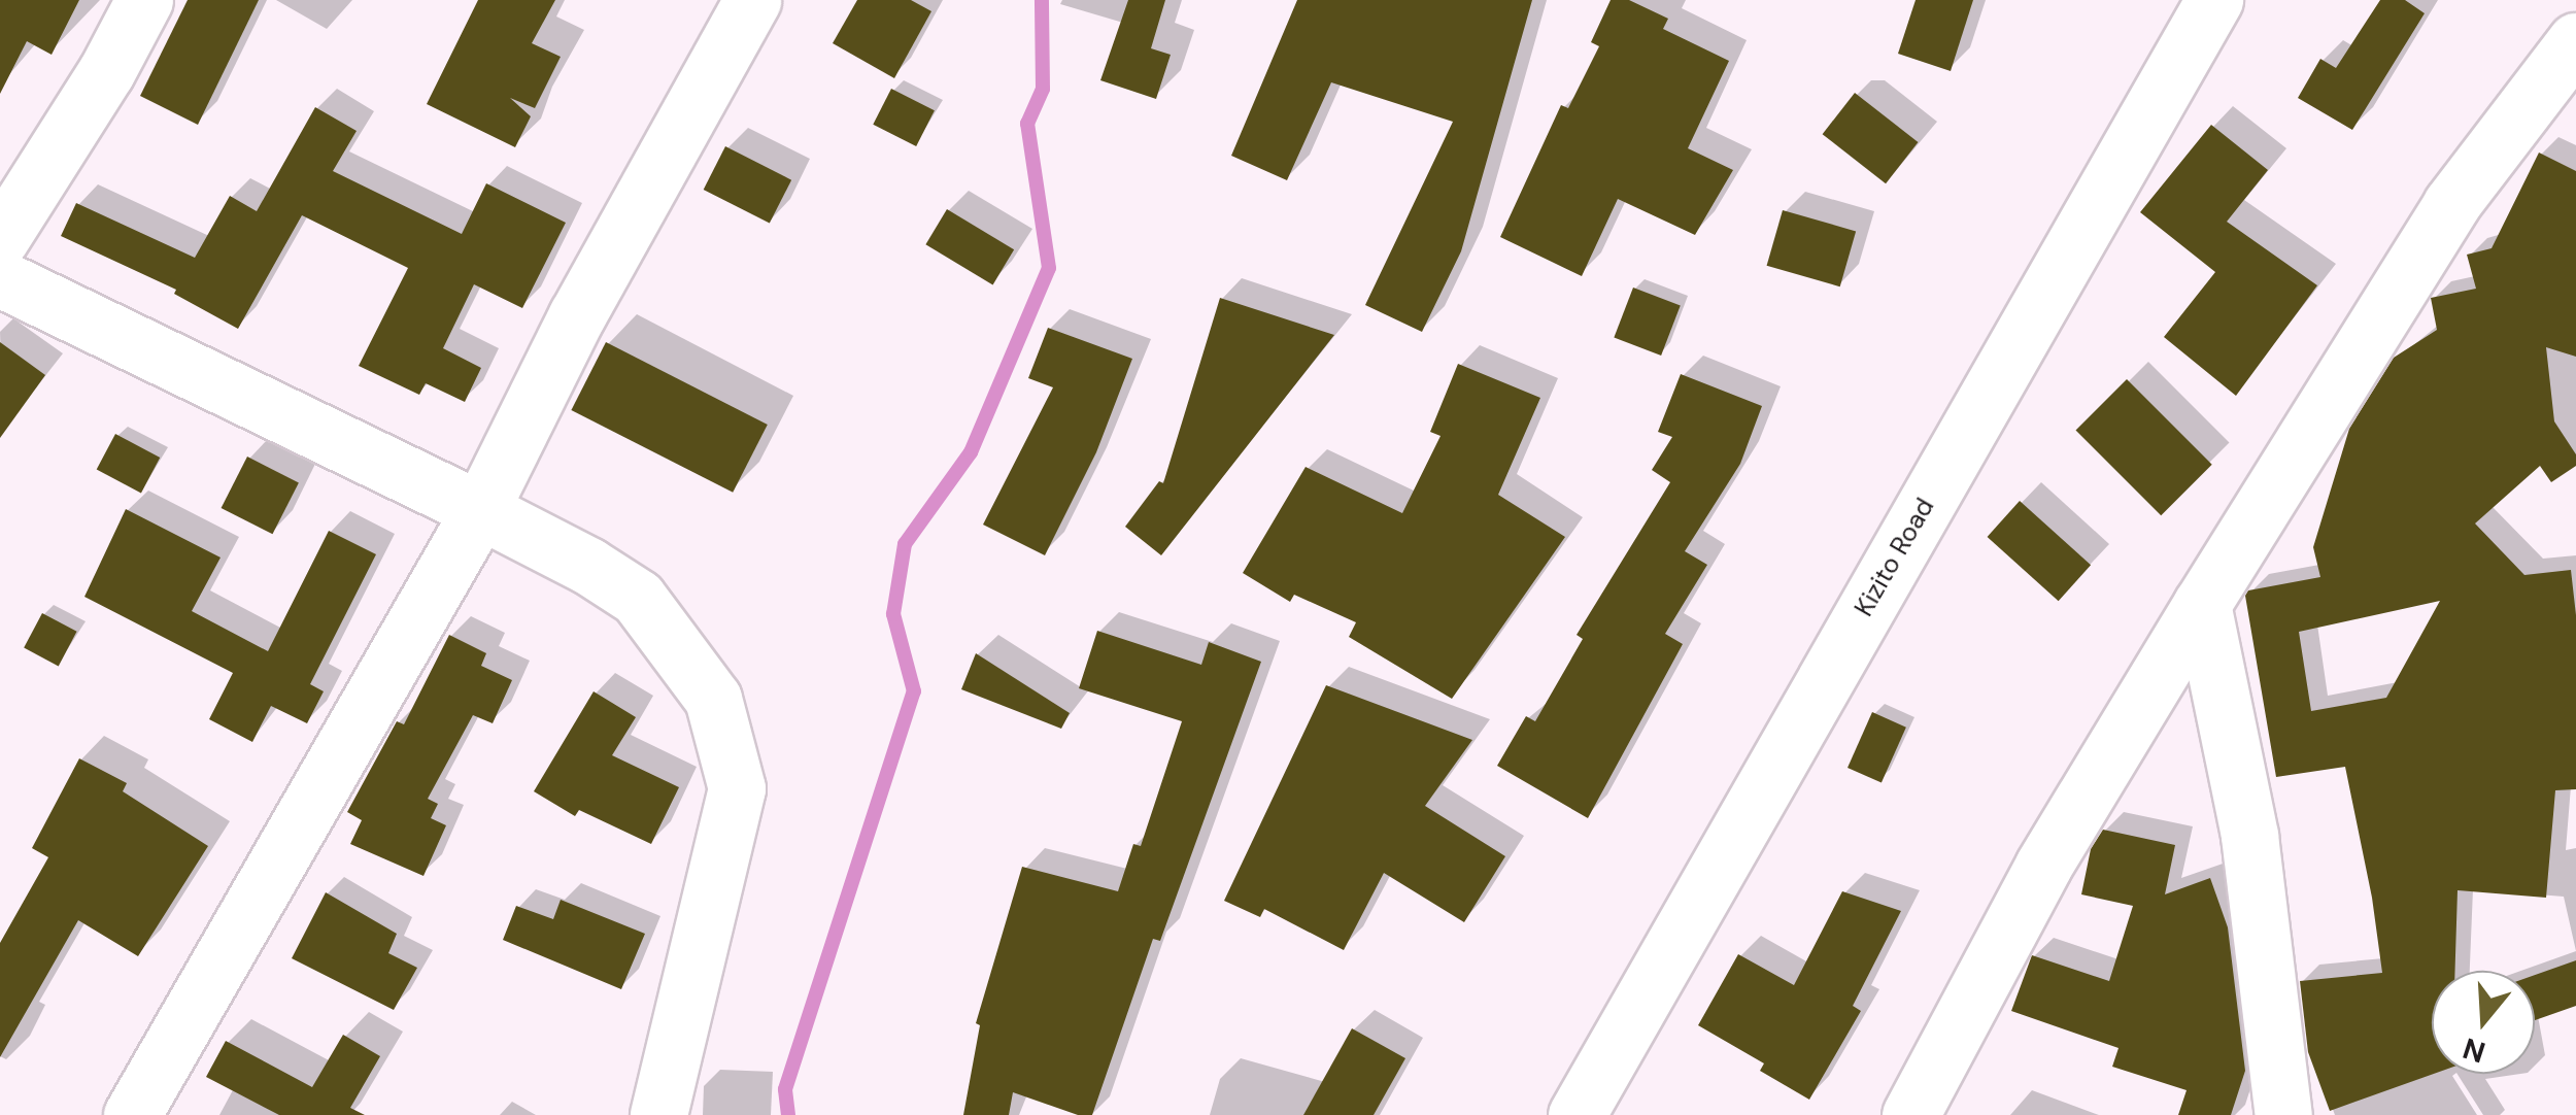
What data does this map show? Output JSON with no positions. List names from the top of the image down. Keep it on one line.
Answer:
{"streets":{"street":["Kizito Road"]},"north":"bottom"}
